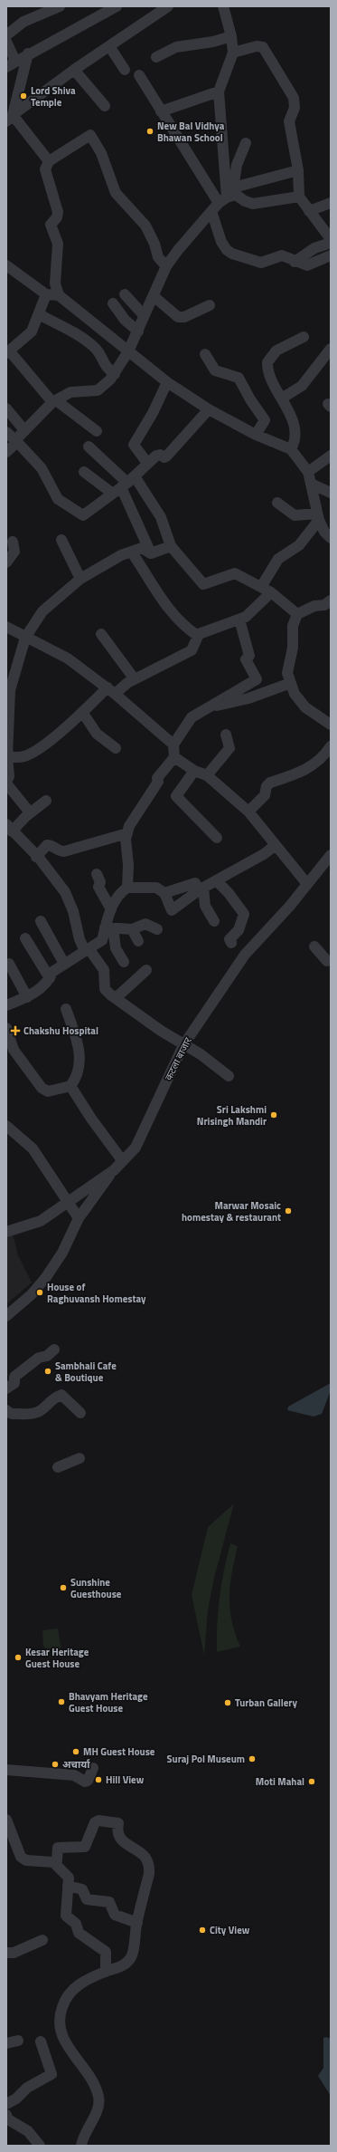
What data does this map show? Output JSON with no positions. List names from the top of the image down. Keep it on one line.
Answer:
{"streets":{"street":["कटला बाजार"]},"places":{"other":["Lord Shiva Temple","New Bal Vidhya Bhawan School","Sri Lakshmi Nrisingh Mandir","Marwar Mosaic homestay & restaurant","House of Raghuvansh Homestay","Sambhali Cafe & Boutique","Sunshine Guesthouse","Kesar Heritage Guest House","Bhavyam Heritage Guest House","Turban Gallery","MH Guest House","Suraj Pol Museum","अचार्या","Hill View","Moti Mahal","City View"],"health":["Chakshu Hospital"]}}
